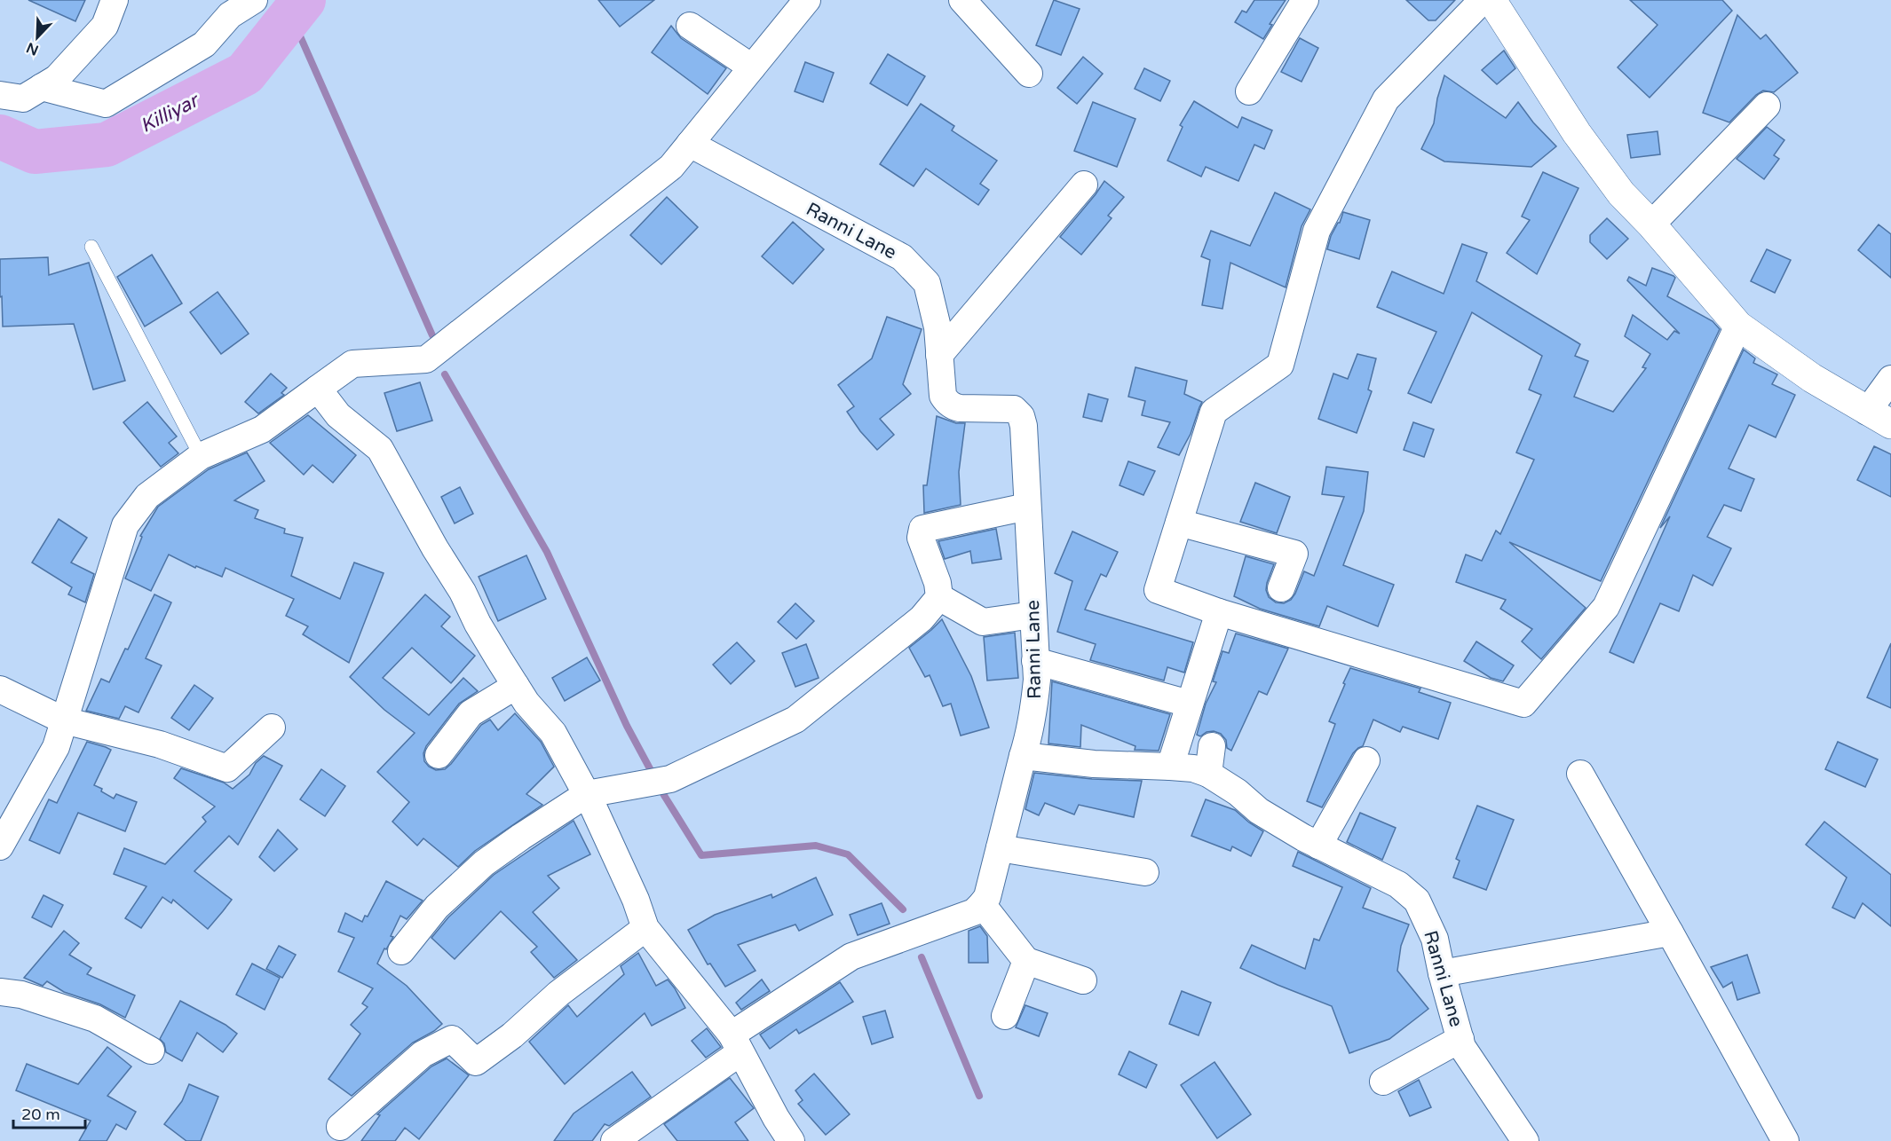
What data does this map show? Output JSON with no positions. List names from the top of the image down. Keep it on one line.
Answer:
{"streets":{"street":["Ranni Lane"]},"water":["Killiyar"],"scale_bar":"20 m","north":"bottom left"}
